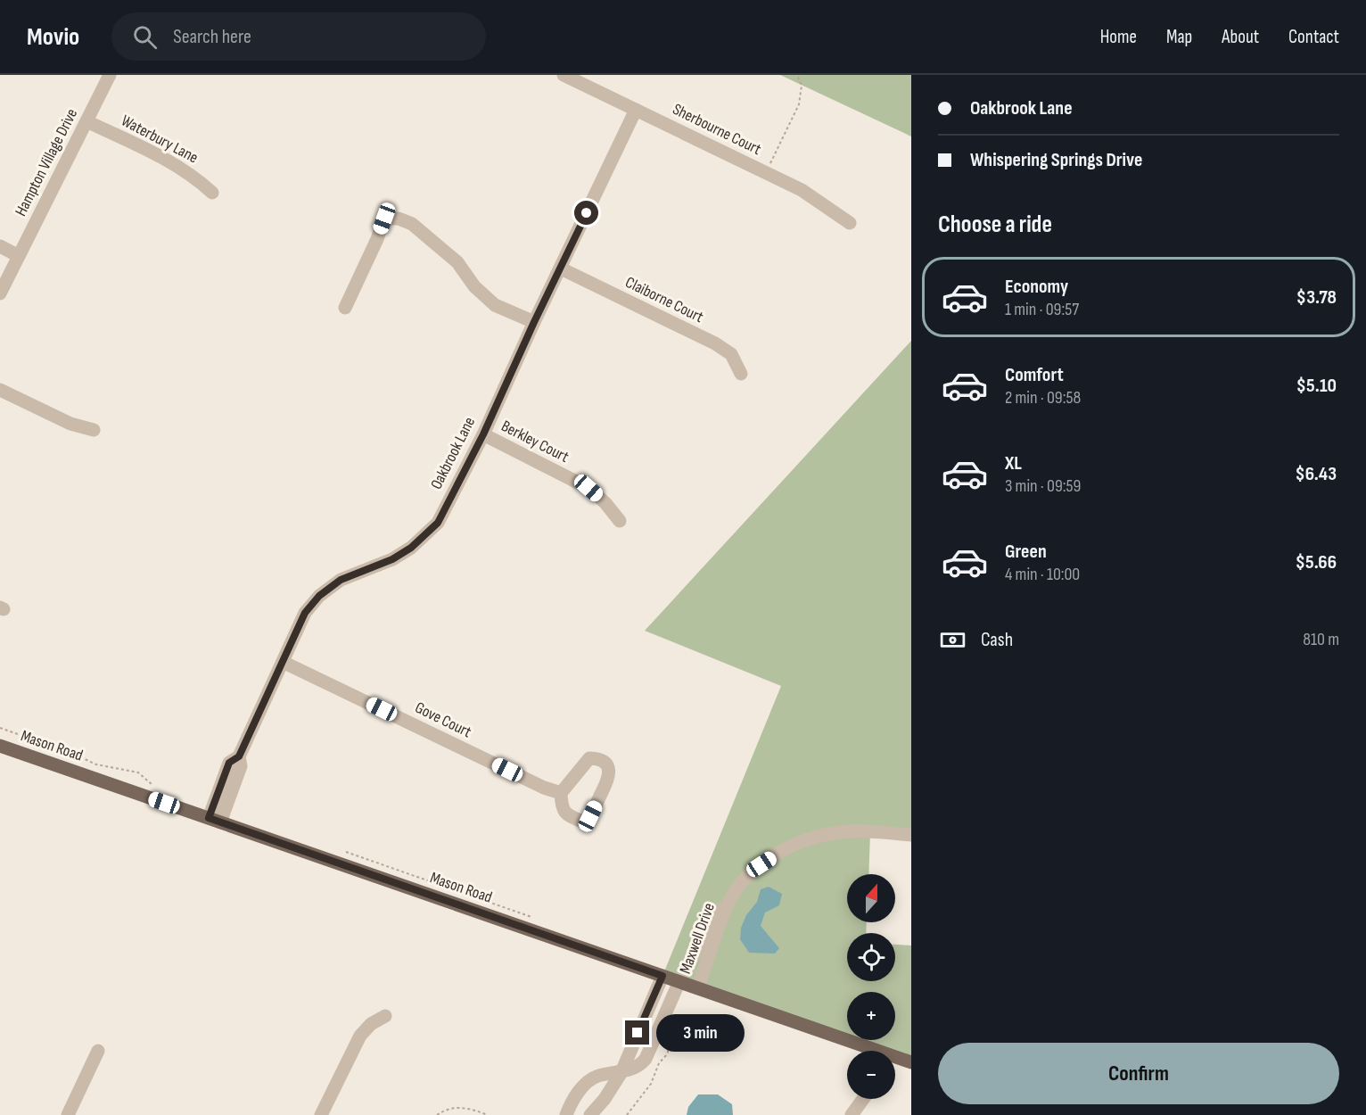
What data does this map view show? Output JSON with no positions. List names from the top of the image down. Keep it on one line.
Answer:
{"streets":{"main road":["Mason Road"],"street":["Sherbourne Court","Waterbury Lane","Hampton Village Drive","Claiborne Court","Berkley Court","Oakbrook Lane","Gove Court","Maxwell Drive"]},"crossings":[["Sherbourne Court","Oakbrook Lane"],["Waterbury Lane","Hampton Village Drive"],["Claiborne Court","Oakbrook Lane"],["Berkley Court","Oakbrook Lane"],["Oakbrook Lane","Gove Court"],["Oakbrook Lane","Mason Road"],["Mason Road","Maxwell Drive"]],"north":"top","page":{"header":"Movio","search":"Search here","nav":["Home","Map","About","Contact"],"banner":["Oakbrook Lane","Whispering Springs Drive"],"heading":"Choose a ride","list":[{"name":"Economy","note":"1 min · 09:57","value":"$3.78"},{"name":"Comfort","note":"2 min · 09:58","value":"$5.10"},{"name":"XL","note":"3 min · 09:59","value":"$6.43"},{"name":"Green","note":"4 min · 10:00","value":"$5.66"}],"pay":["Cash","810 m"],"map_buttons":["+","−"],"bubble":"3 min","buttons":"Confirm"}}
